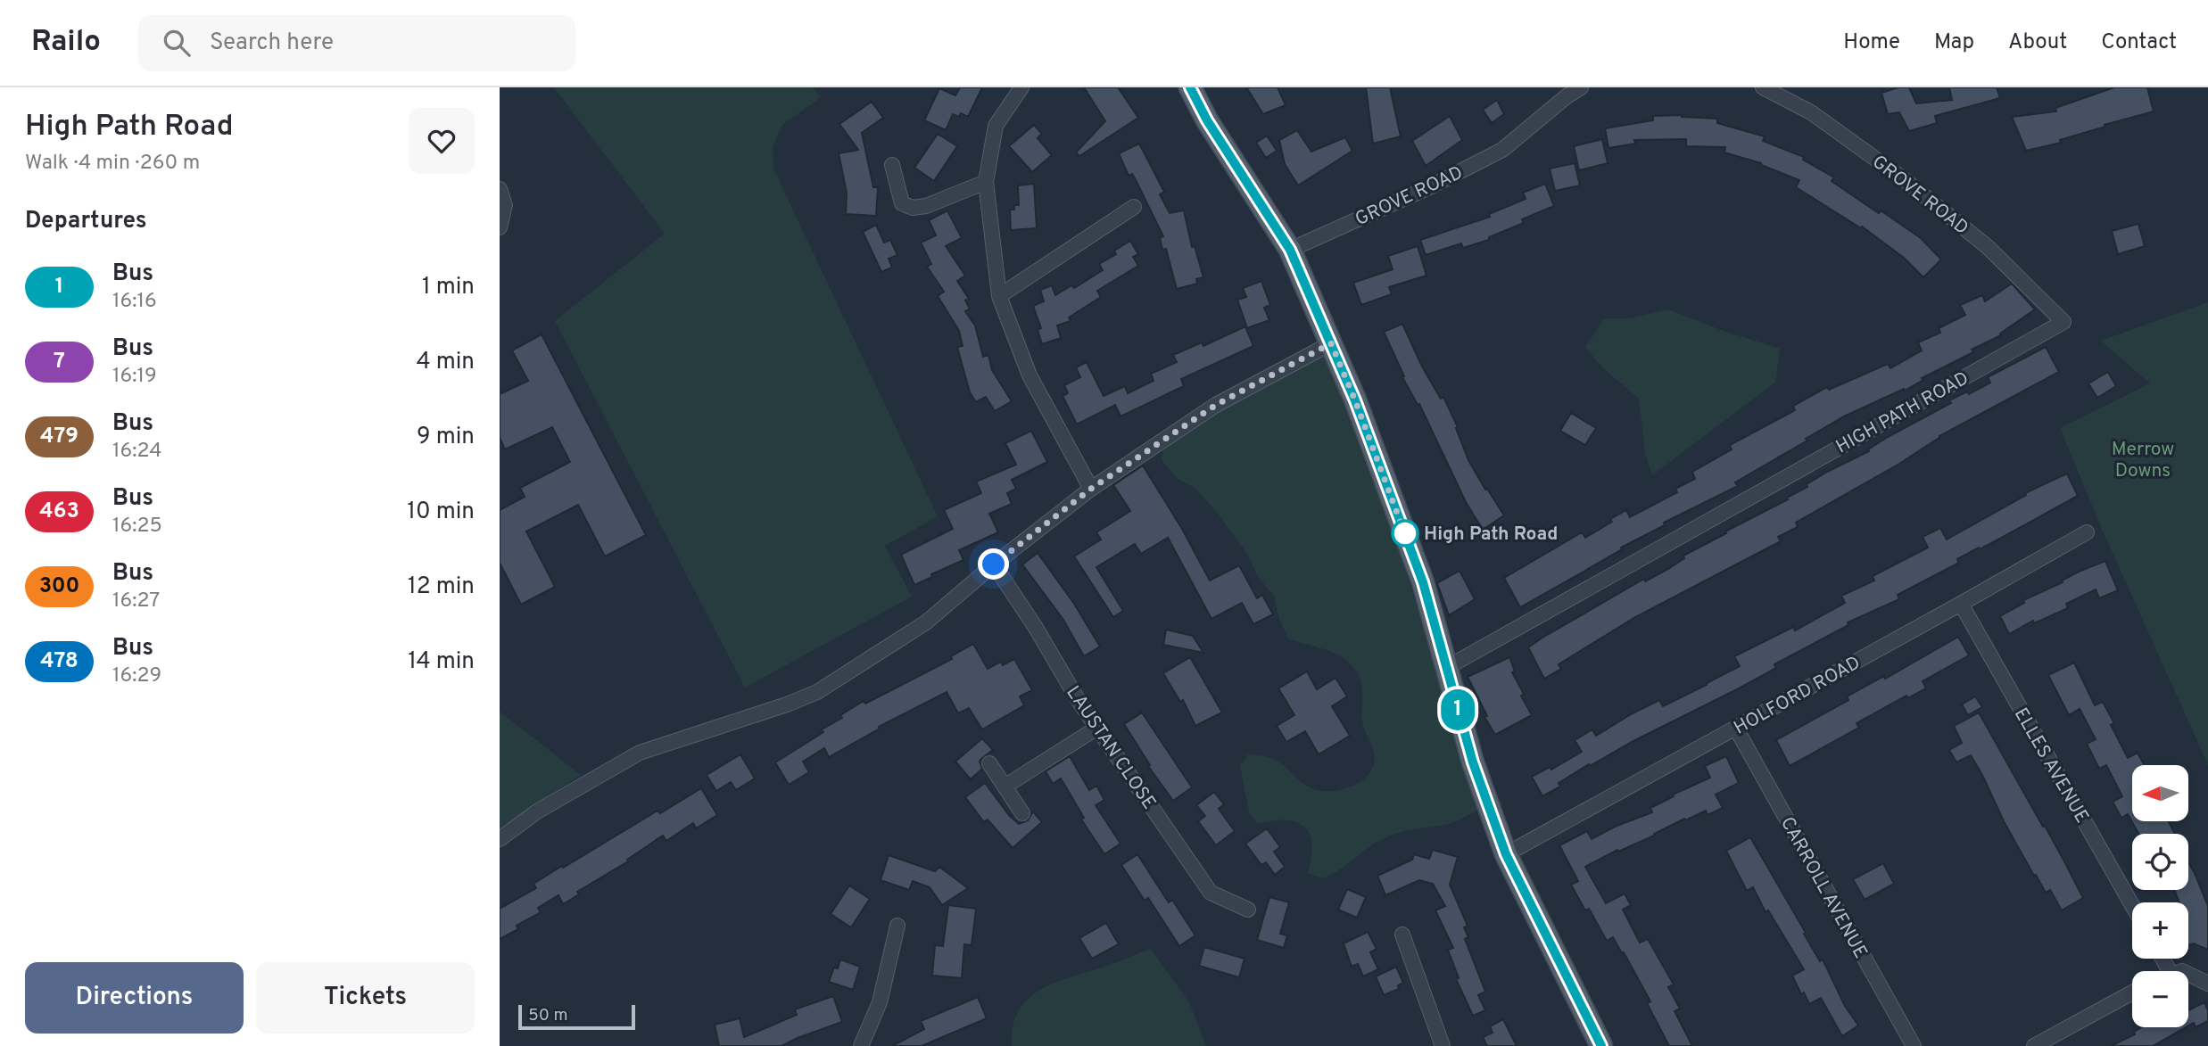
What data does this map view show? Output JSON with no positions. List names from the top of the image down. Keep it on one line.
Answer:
{"streets":{"street":["GROVE ROAD","HIGH PATH ROAD","HOLFORD ROAD","LAUSTAN CLOSE","ELLES AVENUE","CARROLL AVENUE"]},"crossings":[["GROVE ROAD","HIGH PATH ROAD"],["HOLFORD ROAD","ELLES AVENUE"],["HOLFORD ROAD","CARROLL AVENUE"]],"parks":["Merrow Downs"],"places":["High Path Road"],"lines":["bus line 1"],"scale_bar":"50 m","north":"left","page":{"header":"Railo","search":"Search here","nav":["Home","Map","About","Contact"],"heading":[["High Path Road","Walk · 4 min · 260 m"],"Departures"],"on_map":"1","list":[{"mark":"1","name":"Bus","note":"16:16","value":"1 min"},{"mark":"7","name":"Bus","note":"16:19","value":"4 min"},{"mark":"479","name":"Bus","note":"16:24","value":"9 min"},{"mark":"463","name":"Bus","note":"16:25","value":"10 min"},{"mark":"300","name":"Bus","note":"16:27","value":"12 min"},{"mark":"478","name":"Bus","note":"16:29","value":"14 min"}],"map_buttons":["+","−"],"buttons":["Directions","Tickets"],"scale":"50 m"}}
